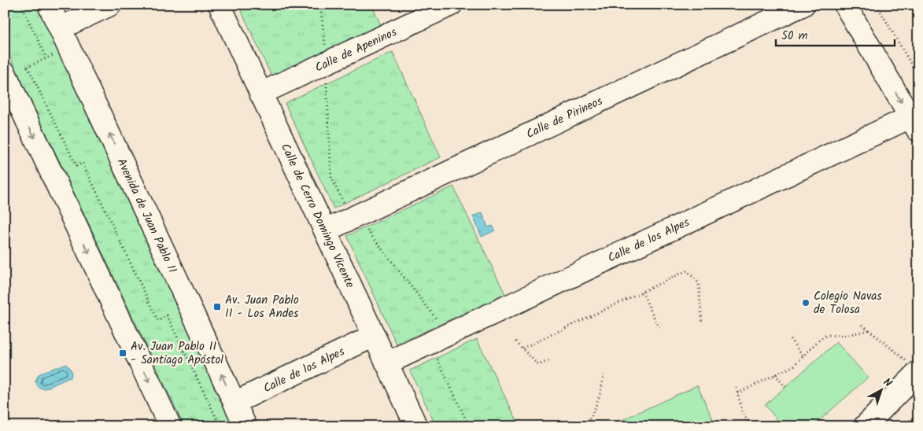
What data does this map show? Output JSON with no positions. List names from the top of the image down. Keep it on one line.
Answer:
{"streets":{"street":["Calle de Apeninos","Calle de Pirineos","Avenida de Juan Pablo II","Calle de Cerro Domingo Vicente","Calle de los Alpes"]},"crossings":[["Calle de Apeninos","Calle de Cerro Domingo Vicente"],["Calle de Pirineos","Calle de Cerro Domingo Vicente"],["Avenida de Juan Pablo II","Calle de los Alpes"],["Calle de Cerro Domingo Vicente","Calle de los Alpes"]],"places":{"other":["Colegio Navas de Tolosa"],"transit":["Av. Juan Pablo II - Los Andes","Av. Juan Pablo II - Santiago Apóstol"]},"scale_bar":"50 m","north":"top right"}
